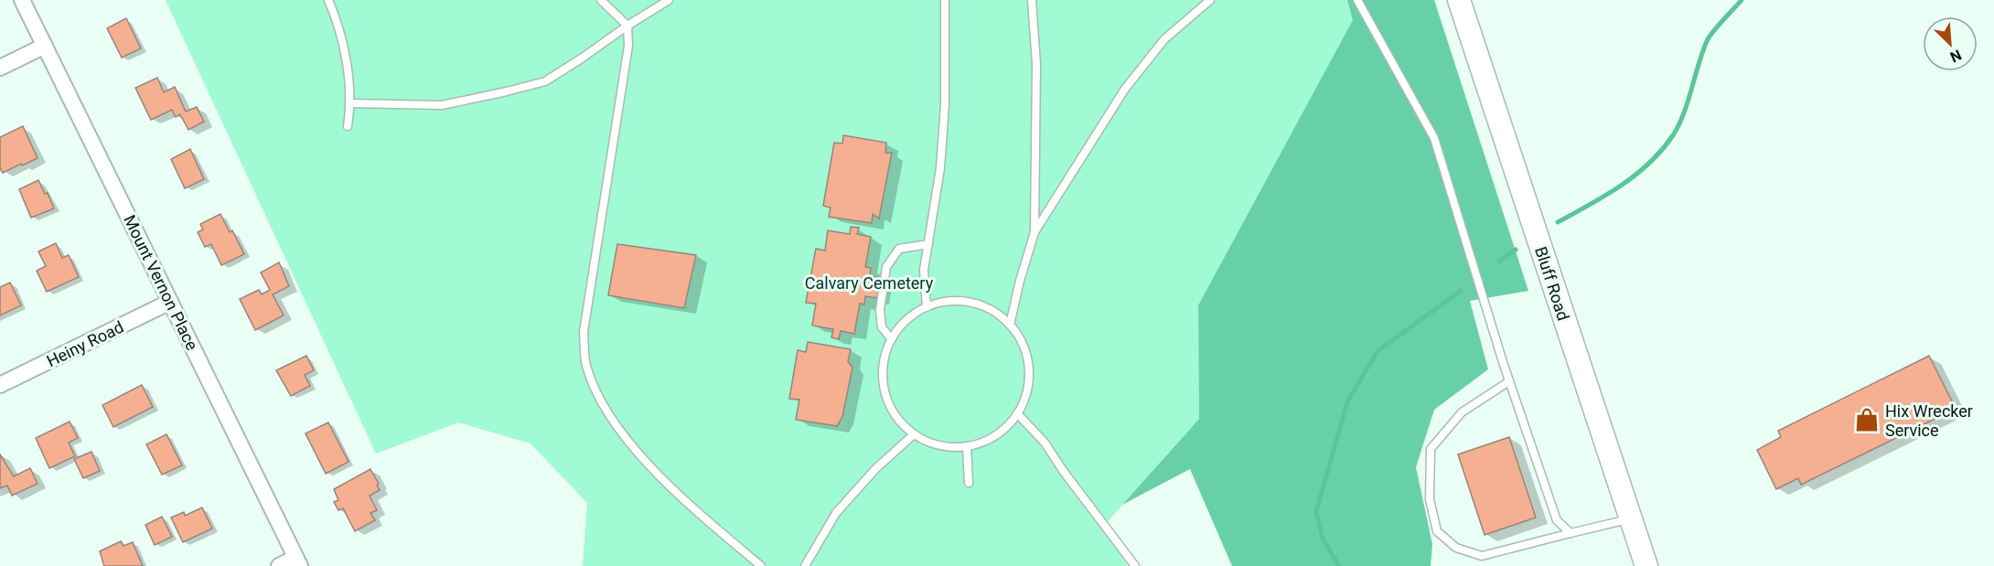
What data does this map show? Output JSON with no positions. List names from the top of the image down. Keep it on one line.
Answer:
{"streets":{"main road":["Bluff Road"],"street":["Mount Vernon Place","Heiny Road"]},"crossings":[["Mount Vernon Place","Heiny Road"]],"parks":["Calvary Cemetery"],"places":{"shop":["Hix Wrecker Service"]},"north":"bottom right"}
